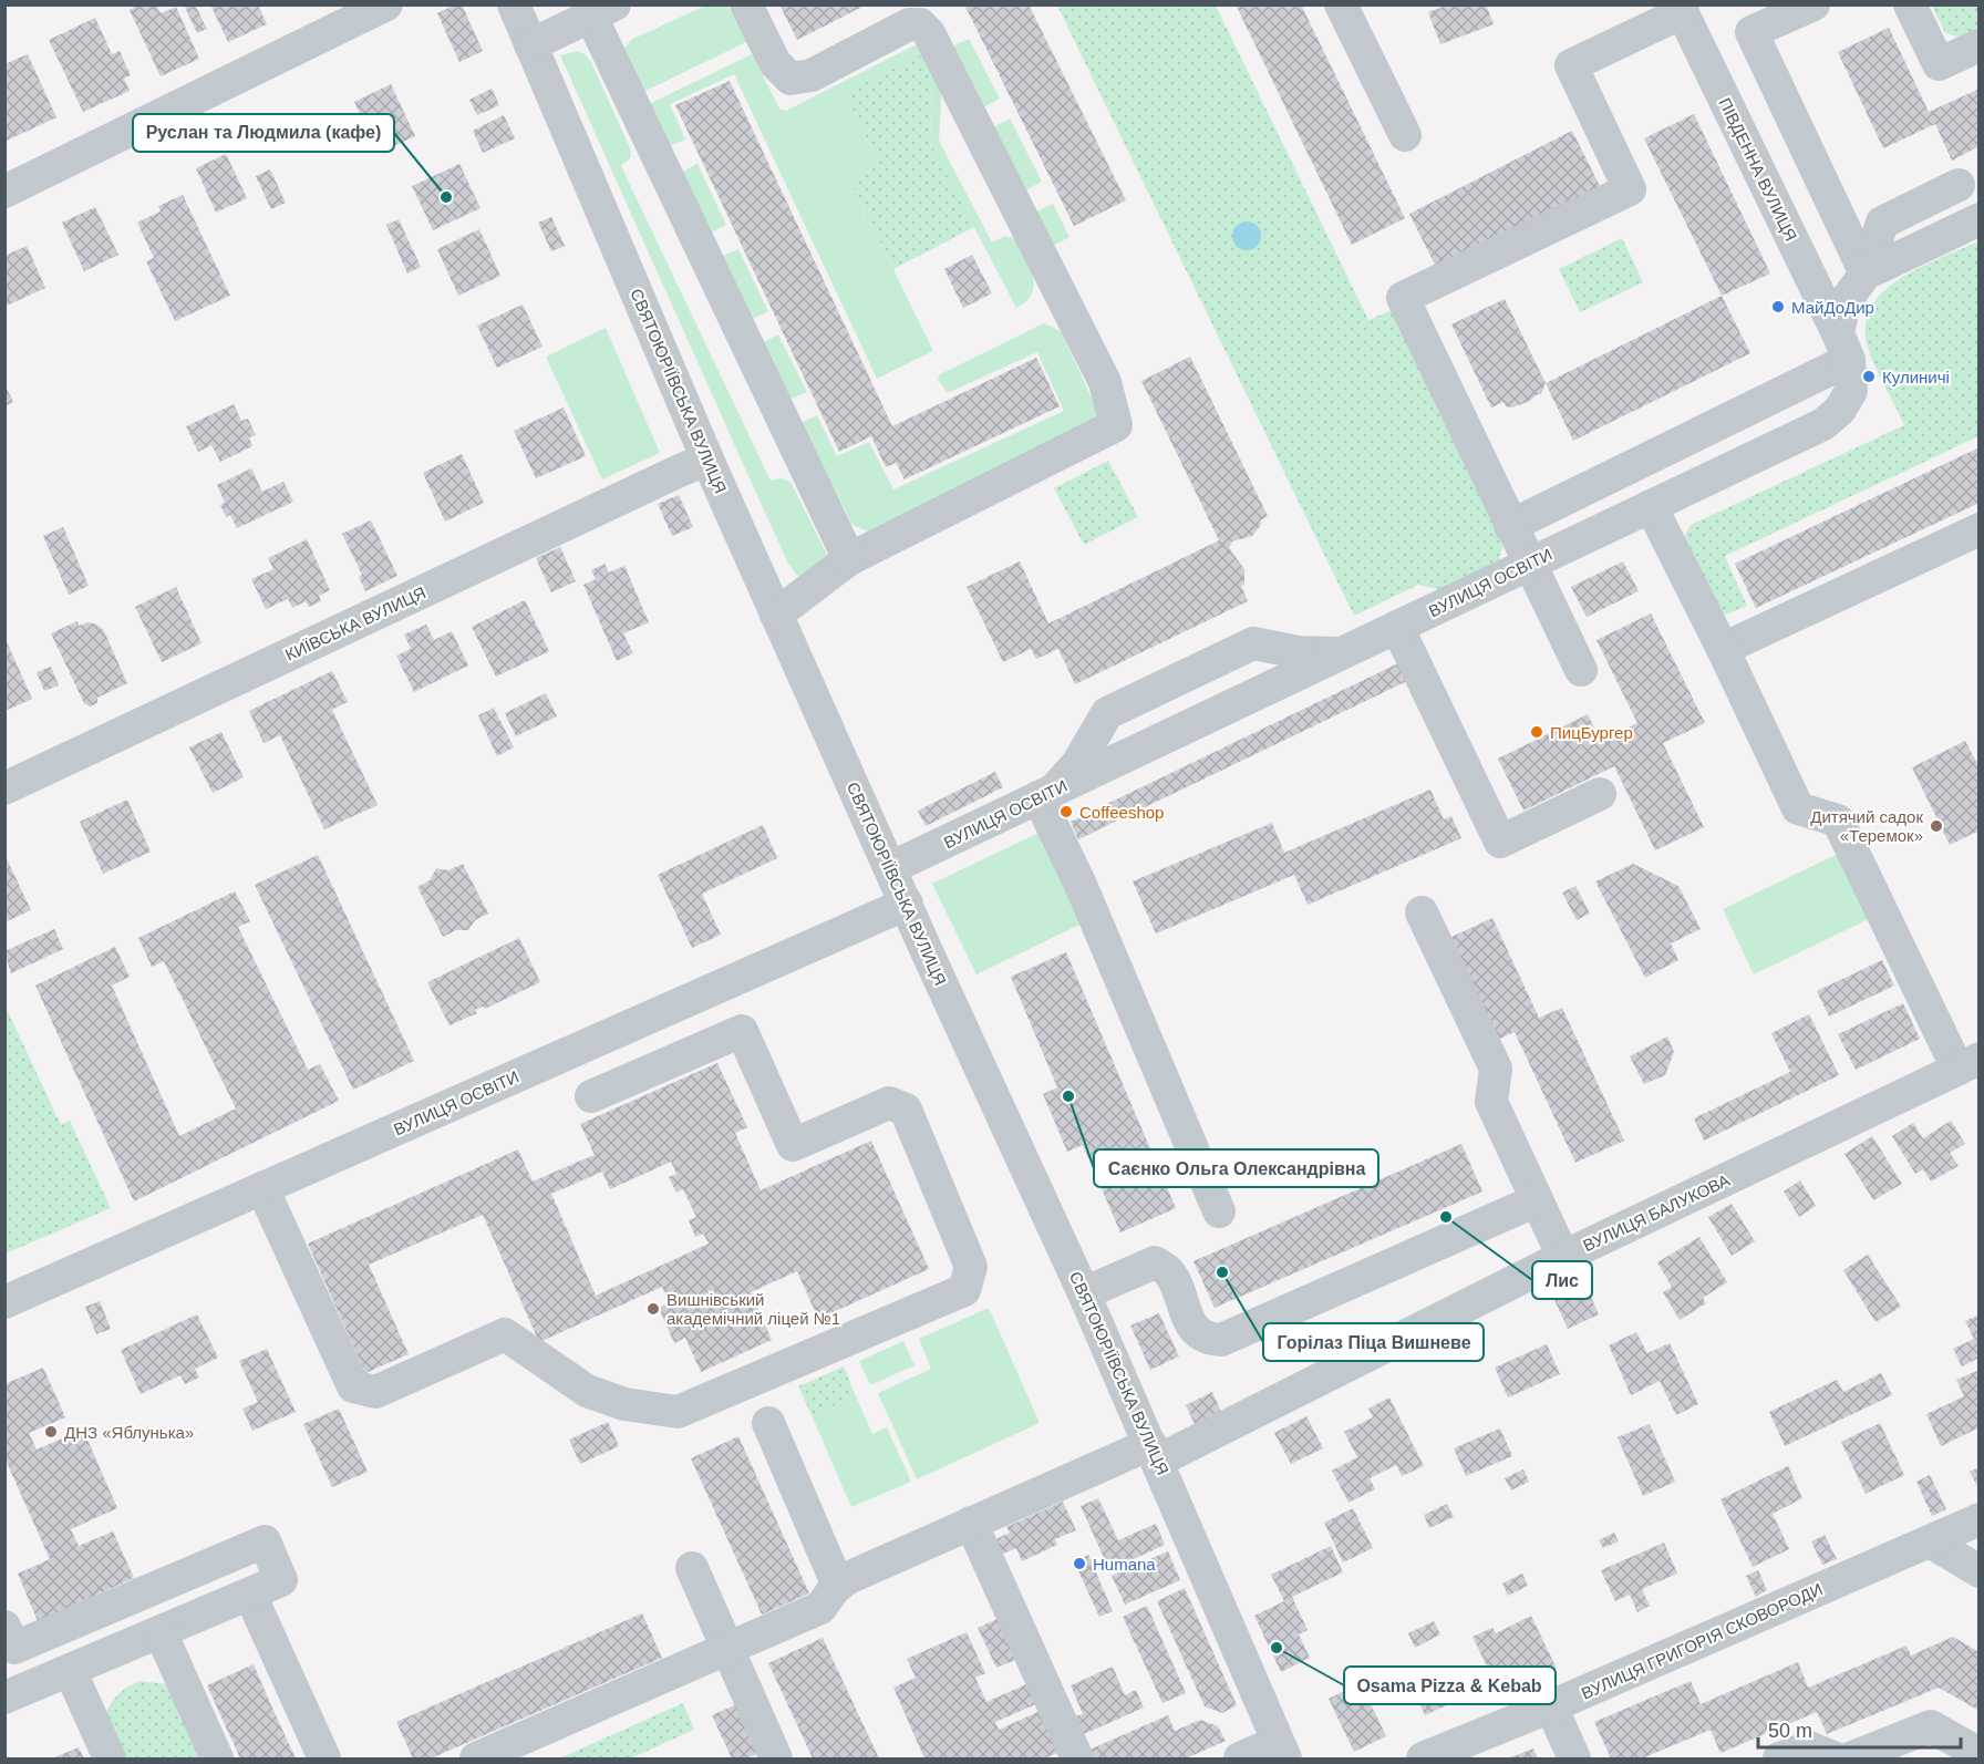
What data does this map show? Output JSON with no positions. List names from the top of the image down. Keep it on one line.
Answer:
{"streets":{"street":["ПІВДЕННА ВУЛИЦЯ","СВЯТОЮРІЇВСЬКА ВУЛИЦЯ","ВУЛИЦЯ ОСВІТИ","КИЇВСЬКА ВУЛИЦЯ","ВУЛИЦЯ БАЛУКОВА","ВУЛИЦЯ ГРИГОРІЯ СКОВОРОДИ"]},"crossings":[["ПІВДЕННА ВУЛИЦЯ","ВУЛИЦЯ ОСВІТИ"],["СВЯТОЮРІЇВСЬКА ВУЛИЦЯ","ВУЛИЦЯ ОСВІТИ"],["СВЯТОЮРІЇВСЬКА ВУЛИЦЯ","КИЇВСЬКА ВУЛИЦЯ"],["СВЯТОЮРІЇВСЬКА ВУЛИЦЯ","ВУЛИЦЯ БАЛУКОВА"]],"places":["Руслан та Людмила (кафе)","МайДоДир","Кулиничі","ПицБургер","Coffeeshop","Дитячий садок «Теремок»","Саєнко Ольга Олександрівна","Лис","Горілаз Піца Вишневе","Вишнівський академічний ліцей №1","ДНЗ «Яблунька»","Humana","Osama Pizza & Kebab"],"scale_bar":"50 m"}
